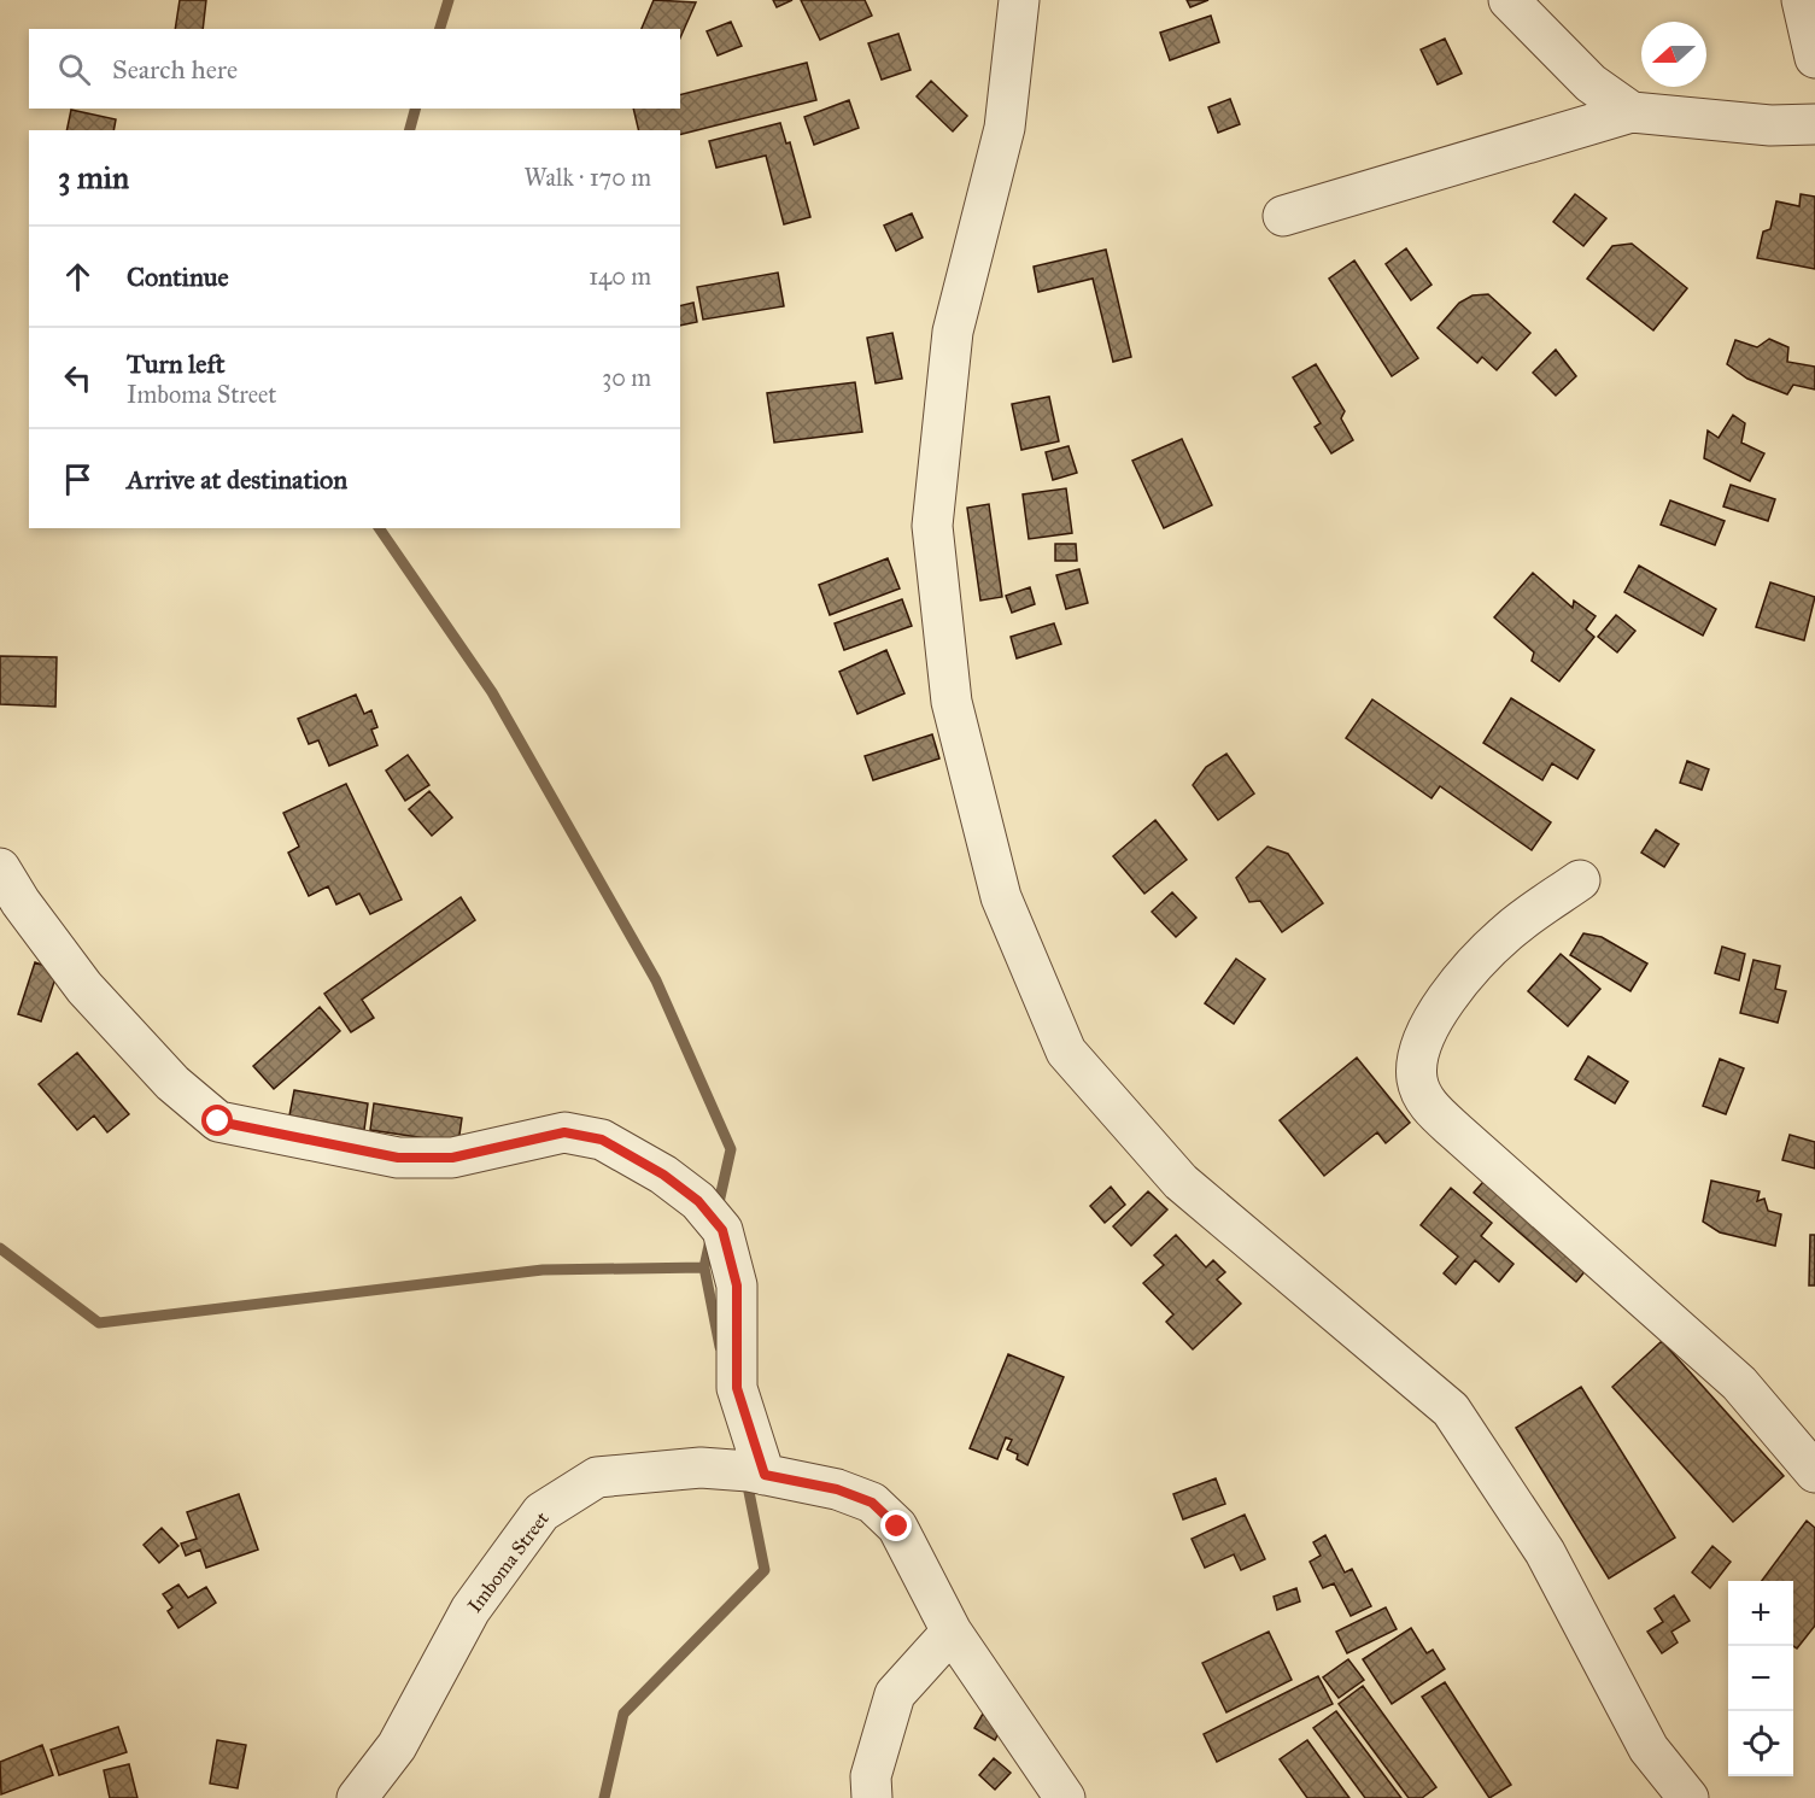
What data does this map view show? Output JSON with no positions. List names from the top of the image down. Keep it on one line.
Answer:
{"streets":{"street":["Imboma Street"]},"north":"left","page":{"search":"Search here","heading":["3 min","Walk · 170 m"],"list":[["Continue","140 m"],["Turn left","Imboma Street","30 m"],"Arrive at destination"],"map_buttons":["+","−"]}}
